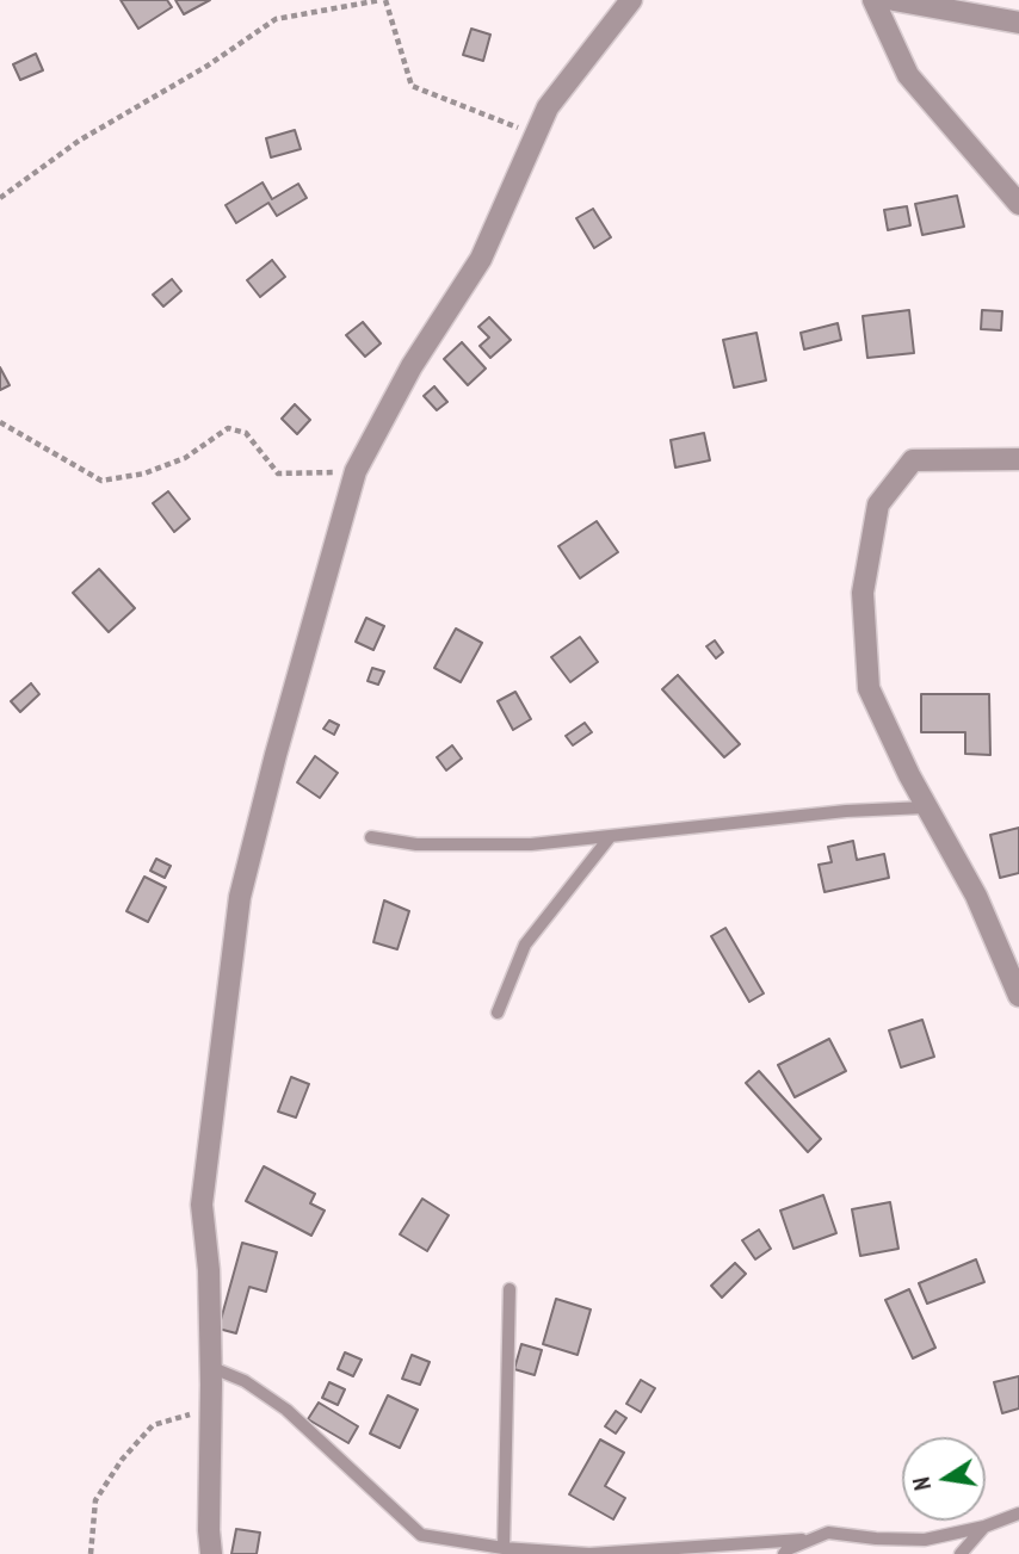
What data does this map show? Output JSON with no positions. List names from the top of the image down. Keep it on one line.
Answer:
{"north":"left"}
